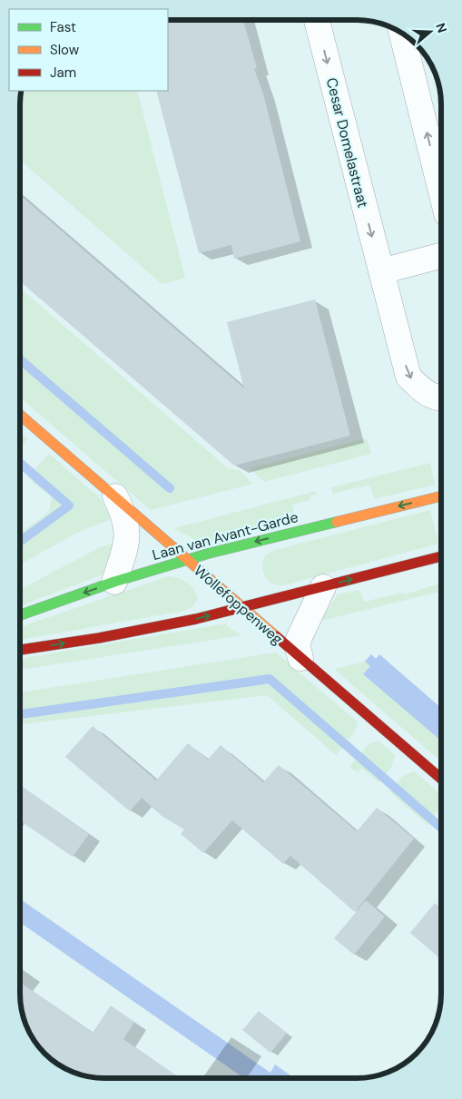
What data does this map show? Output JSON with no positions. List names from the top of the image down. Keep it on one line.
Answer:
{"streets":{"street":["Cesar Domelastraat","Laan van Avant-Garde","Wollefoppenweg"]},"crossings":[["Laan van Avant-Garde","Wollefoppenweg"]],"legend":["Fast","Slow","Jam"],"north":"right"}
